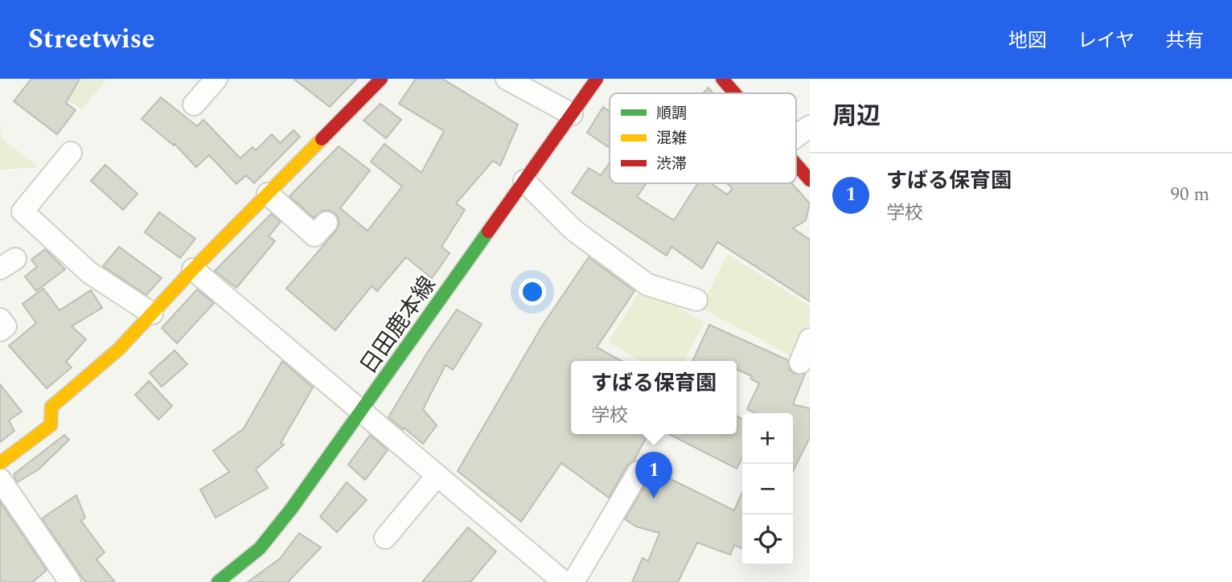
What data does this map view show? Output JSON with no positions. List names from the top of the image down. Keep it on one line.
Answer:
{"streets":{"street":["日田鹿本線"]},"legend":["順調","混雑","渋滞"],"page":{"header":"Streetwise","nav":["地図","レイヤ","共有"],"heading":"周辺","list":[{"mark":"1","name":"すばる保育園","note":"学校","value":"90 m"}],"popup":["すばる保育園","学校"],"map_buttons":["+","−"],"pins":"1"}}
